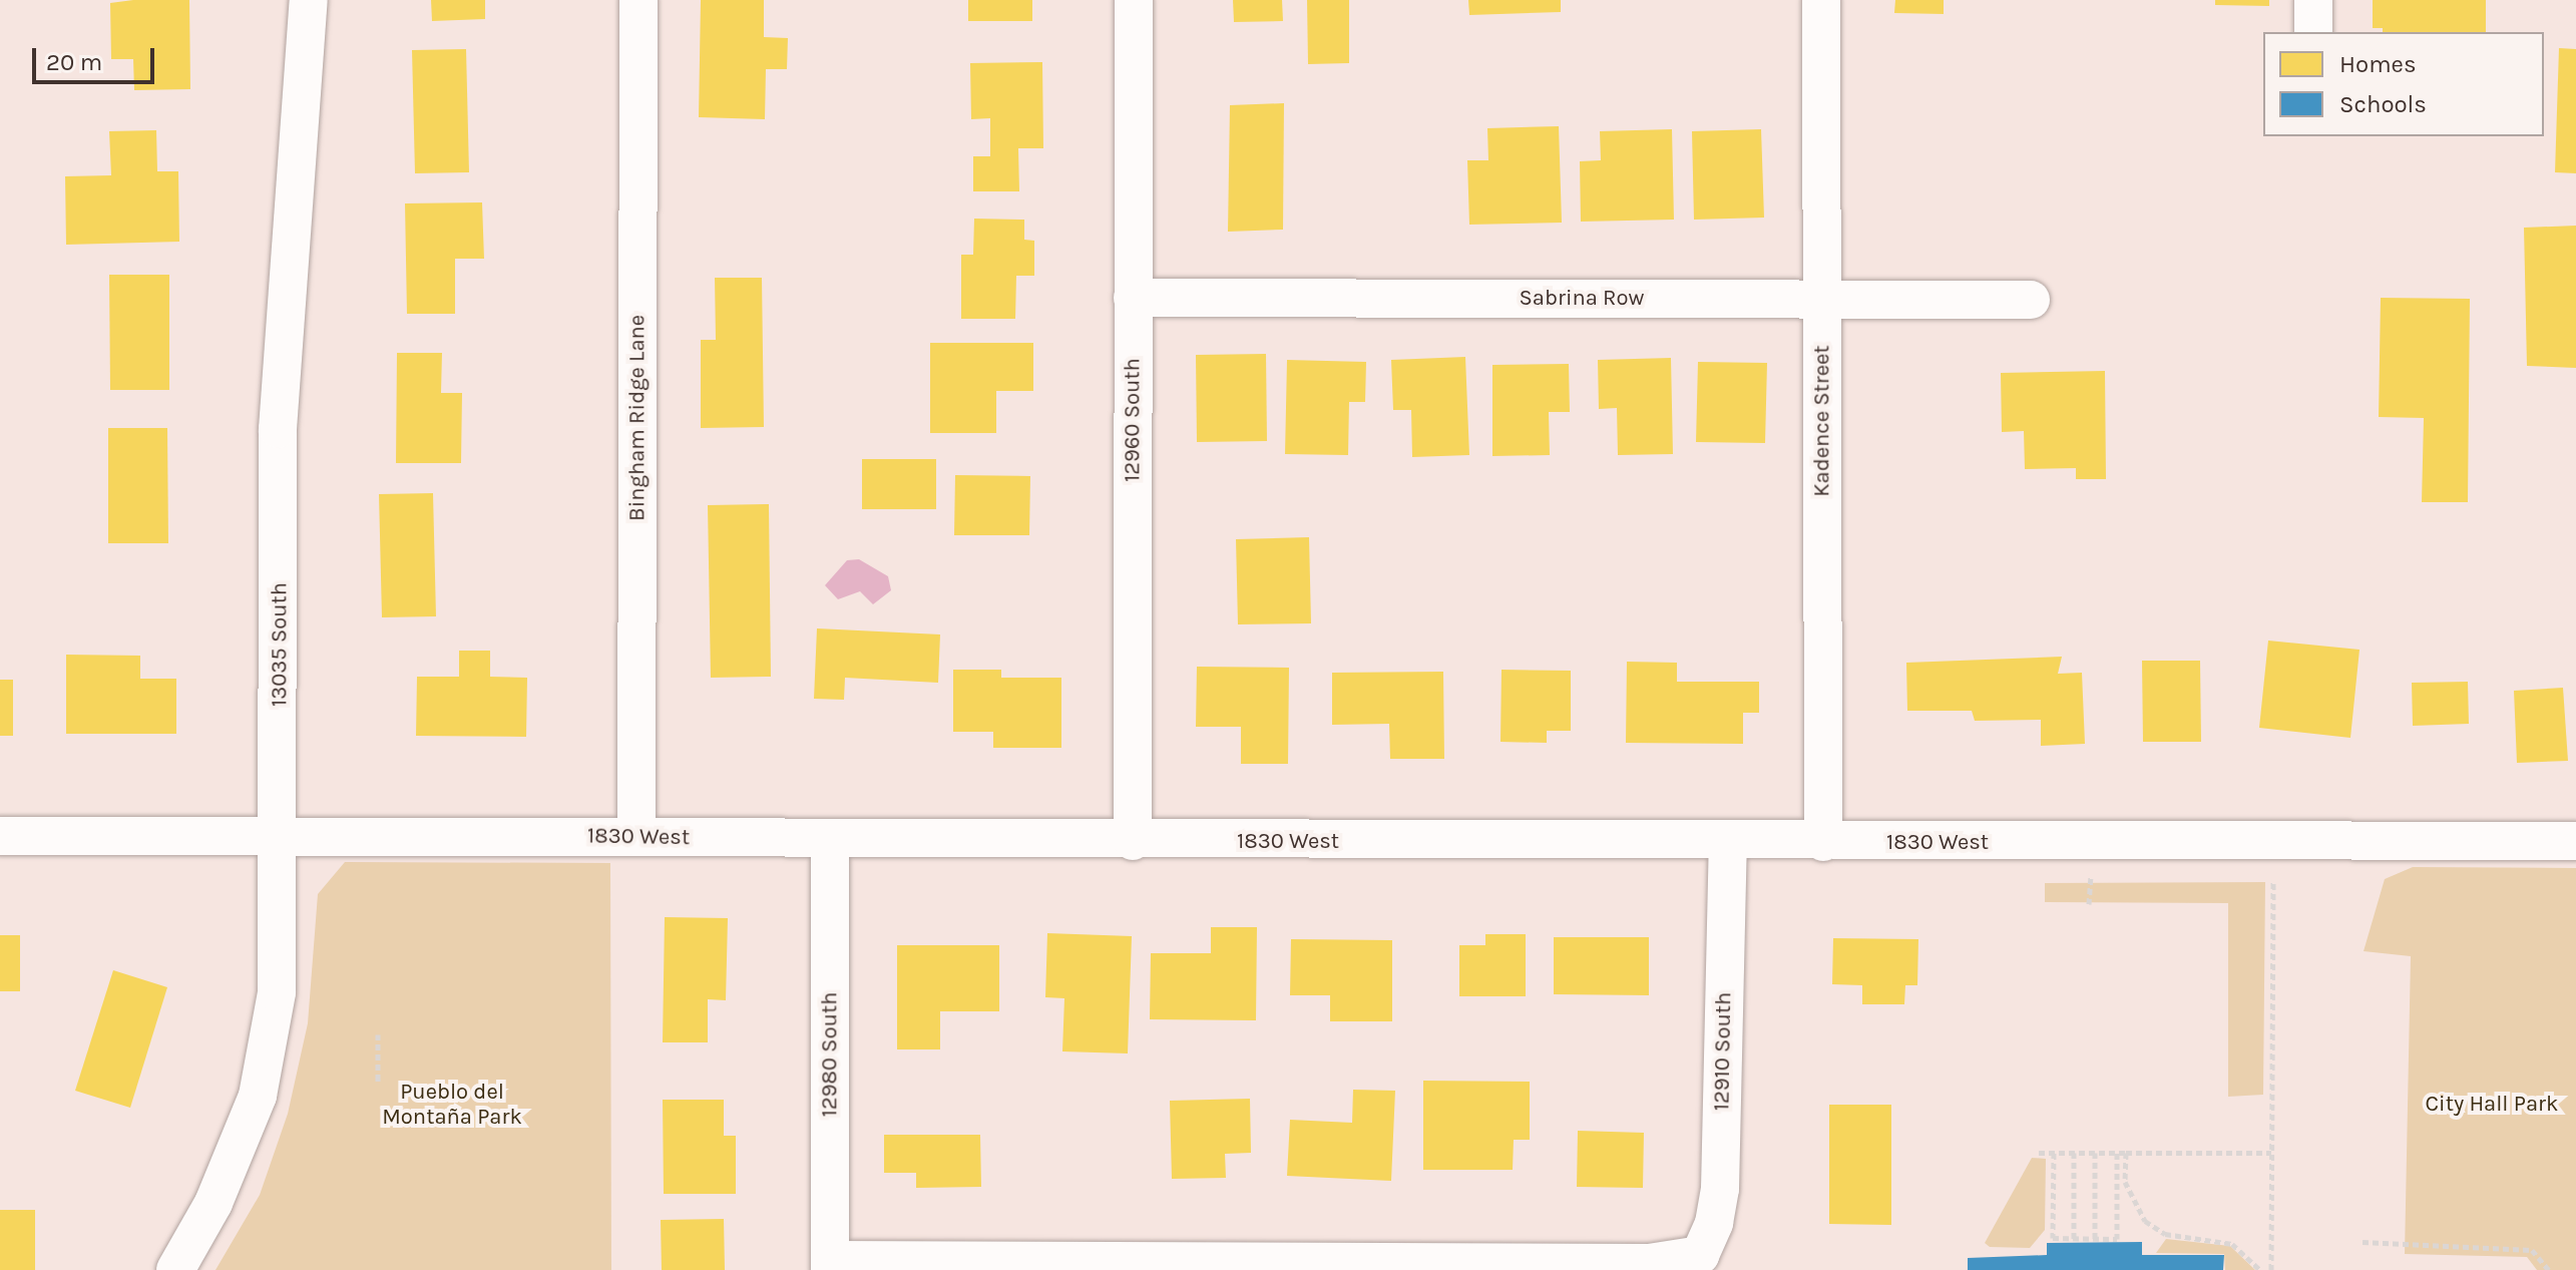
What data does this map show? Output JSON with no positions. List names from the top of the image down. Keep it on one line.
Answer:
{"streets":{"street":["Sabrina Row","Bingham Ridge Lane","12960 South","Kadence Street","13035 South","1830 West","12910 South","12980 South"]},"crossings":[["Sabrina Row","12960 South"],["Sabrina Row","Kadence Street"],["Bingham Ridge Lane","1830 West"],["12960 South","1830 West"],["Kadence Street","1830 West"],["13035 South","1830 West"],["1830 West","12910 South"],["1830 West","12980 South"],["12910 South","12980 South"]],"parks":["Pueblo del Montaña Park","City Hall Park"],"legend":["Homes","Schools"],"scale_bar":"20 m"}
